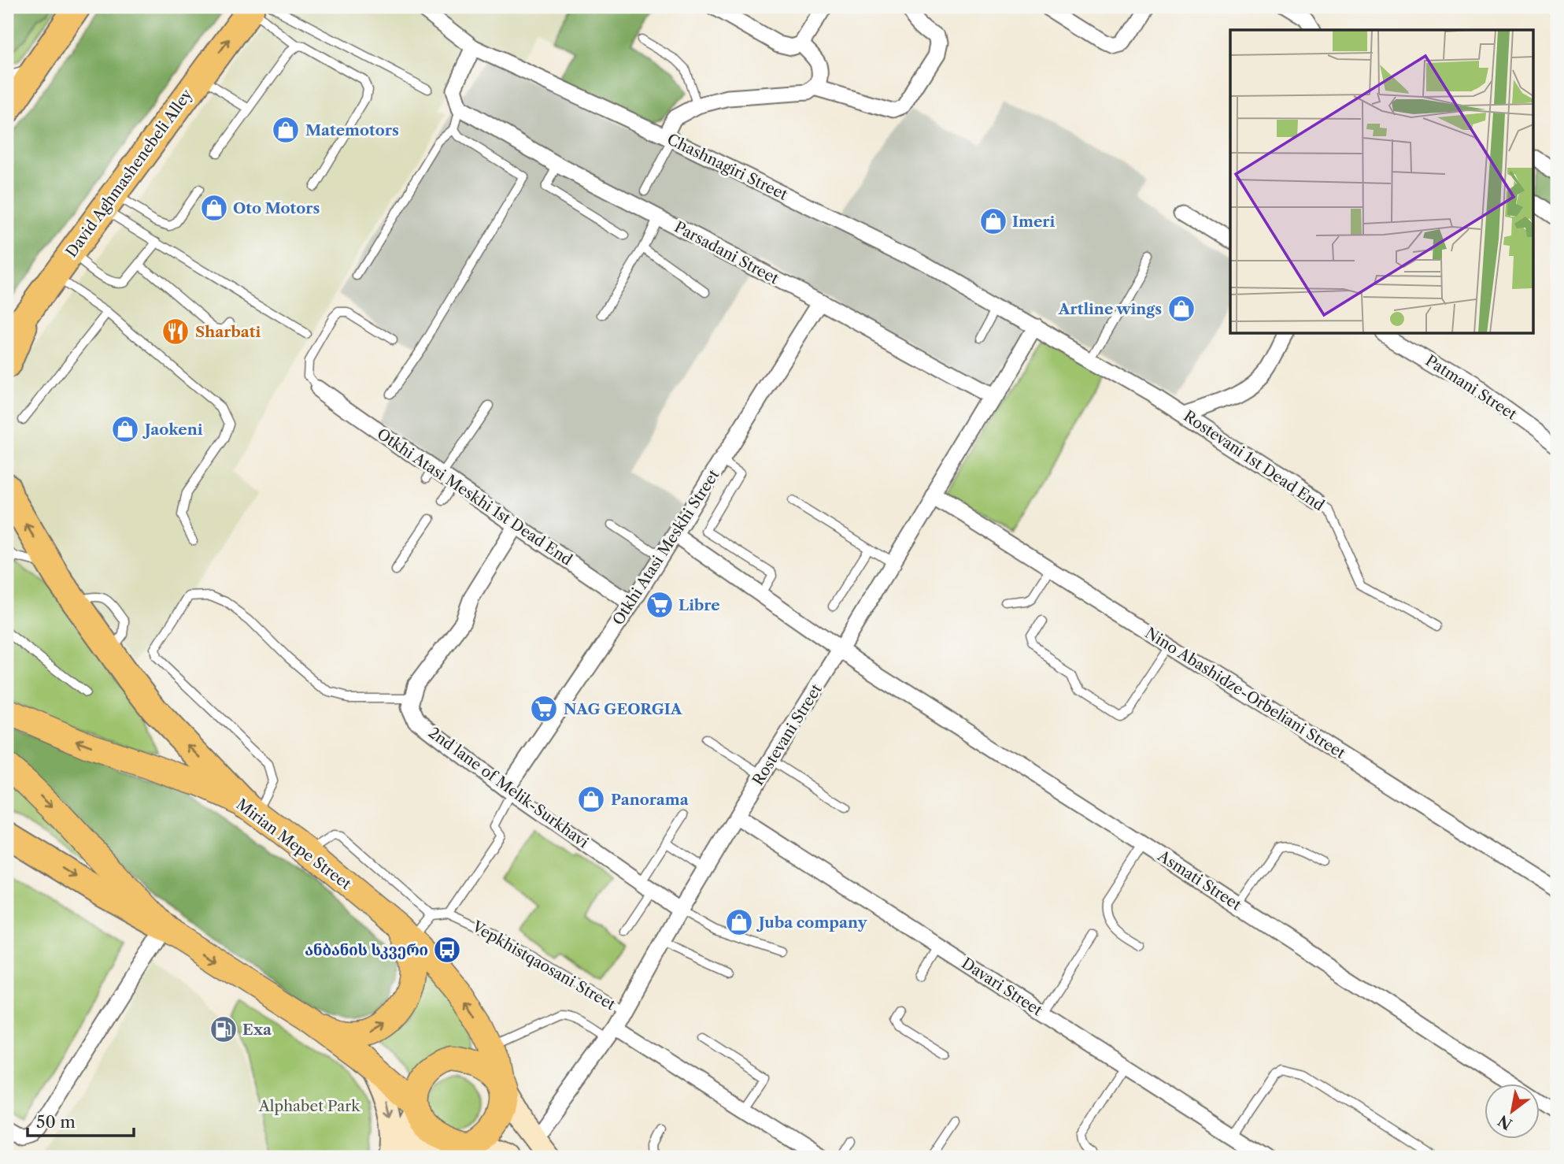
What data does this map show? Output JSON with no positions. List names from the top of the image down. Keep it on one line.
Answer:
{"streets":{"highway":["David Aghmashenebeli Alley"],"main road":["Mirian Mepe Street"],"street":["Chashnagiri Street","Parsadani Street","Patmani Street","Rostevani 1st Dead End","Otkhi Atasi Meskhi 1st Dead End","Otkhi Atasi Meskhi Street","Nino Abashidze-Orbeliani Street","Rostevani Street","2nd lane of Melik-Surkhavi","Asmati Street","Vepkhistqaosani Street","Davari Street"]},"crossings":[["Chashnagiri Street","Rostevani 1st Dead End"],["Chashnagiri Street","Rostevani Street"],["Parsadani Street","Otkhi Atasi Meskhi Street"],["Parsadani Street","Rostevani Street"],["Rostevani 1st Dead End","Rostevani Street"],["Otkhi Atasi Meskhi 1st Dead End","Otkhi Atasi Meskhi Street"],["Otkhi Atasi Meskhi Street","2nd lane of Melik-Surkhavi"],["Otkhi Atasi Meskhi Street","Asmati Street"],["Nino Abashidze-Orbeliani Street","Rostevani Street"],["Rostevani Street","2nd lane of Melik-Surkhavi"],["Rostevani Street","Mirian Mepe Street"],["Rostevani Street","Asmati Street"],["Rostevani Street","Vepkhistqaosani Street"],["Rostevani Street","Davari Street"]],"parks":["Alphabet Park"],"places":{"shop":["Matemotors","Oto Motors","Imeri","Artline wings","Jaokeni","Panorama","Juba company"],"restaurant":["Sharbati"],"supermarket":["Libre","NAG GEORGIA"],"bus stop":["ანბანის სკვერი"],"fuel station":["Exa"]},"scale_bar":"50 m","north":"bottom left"}
